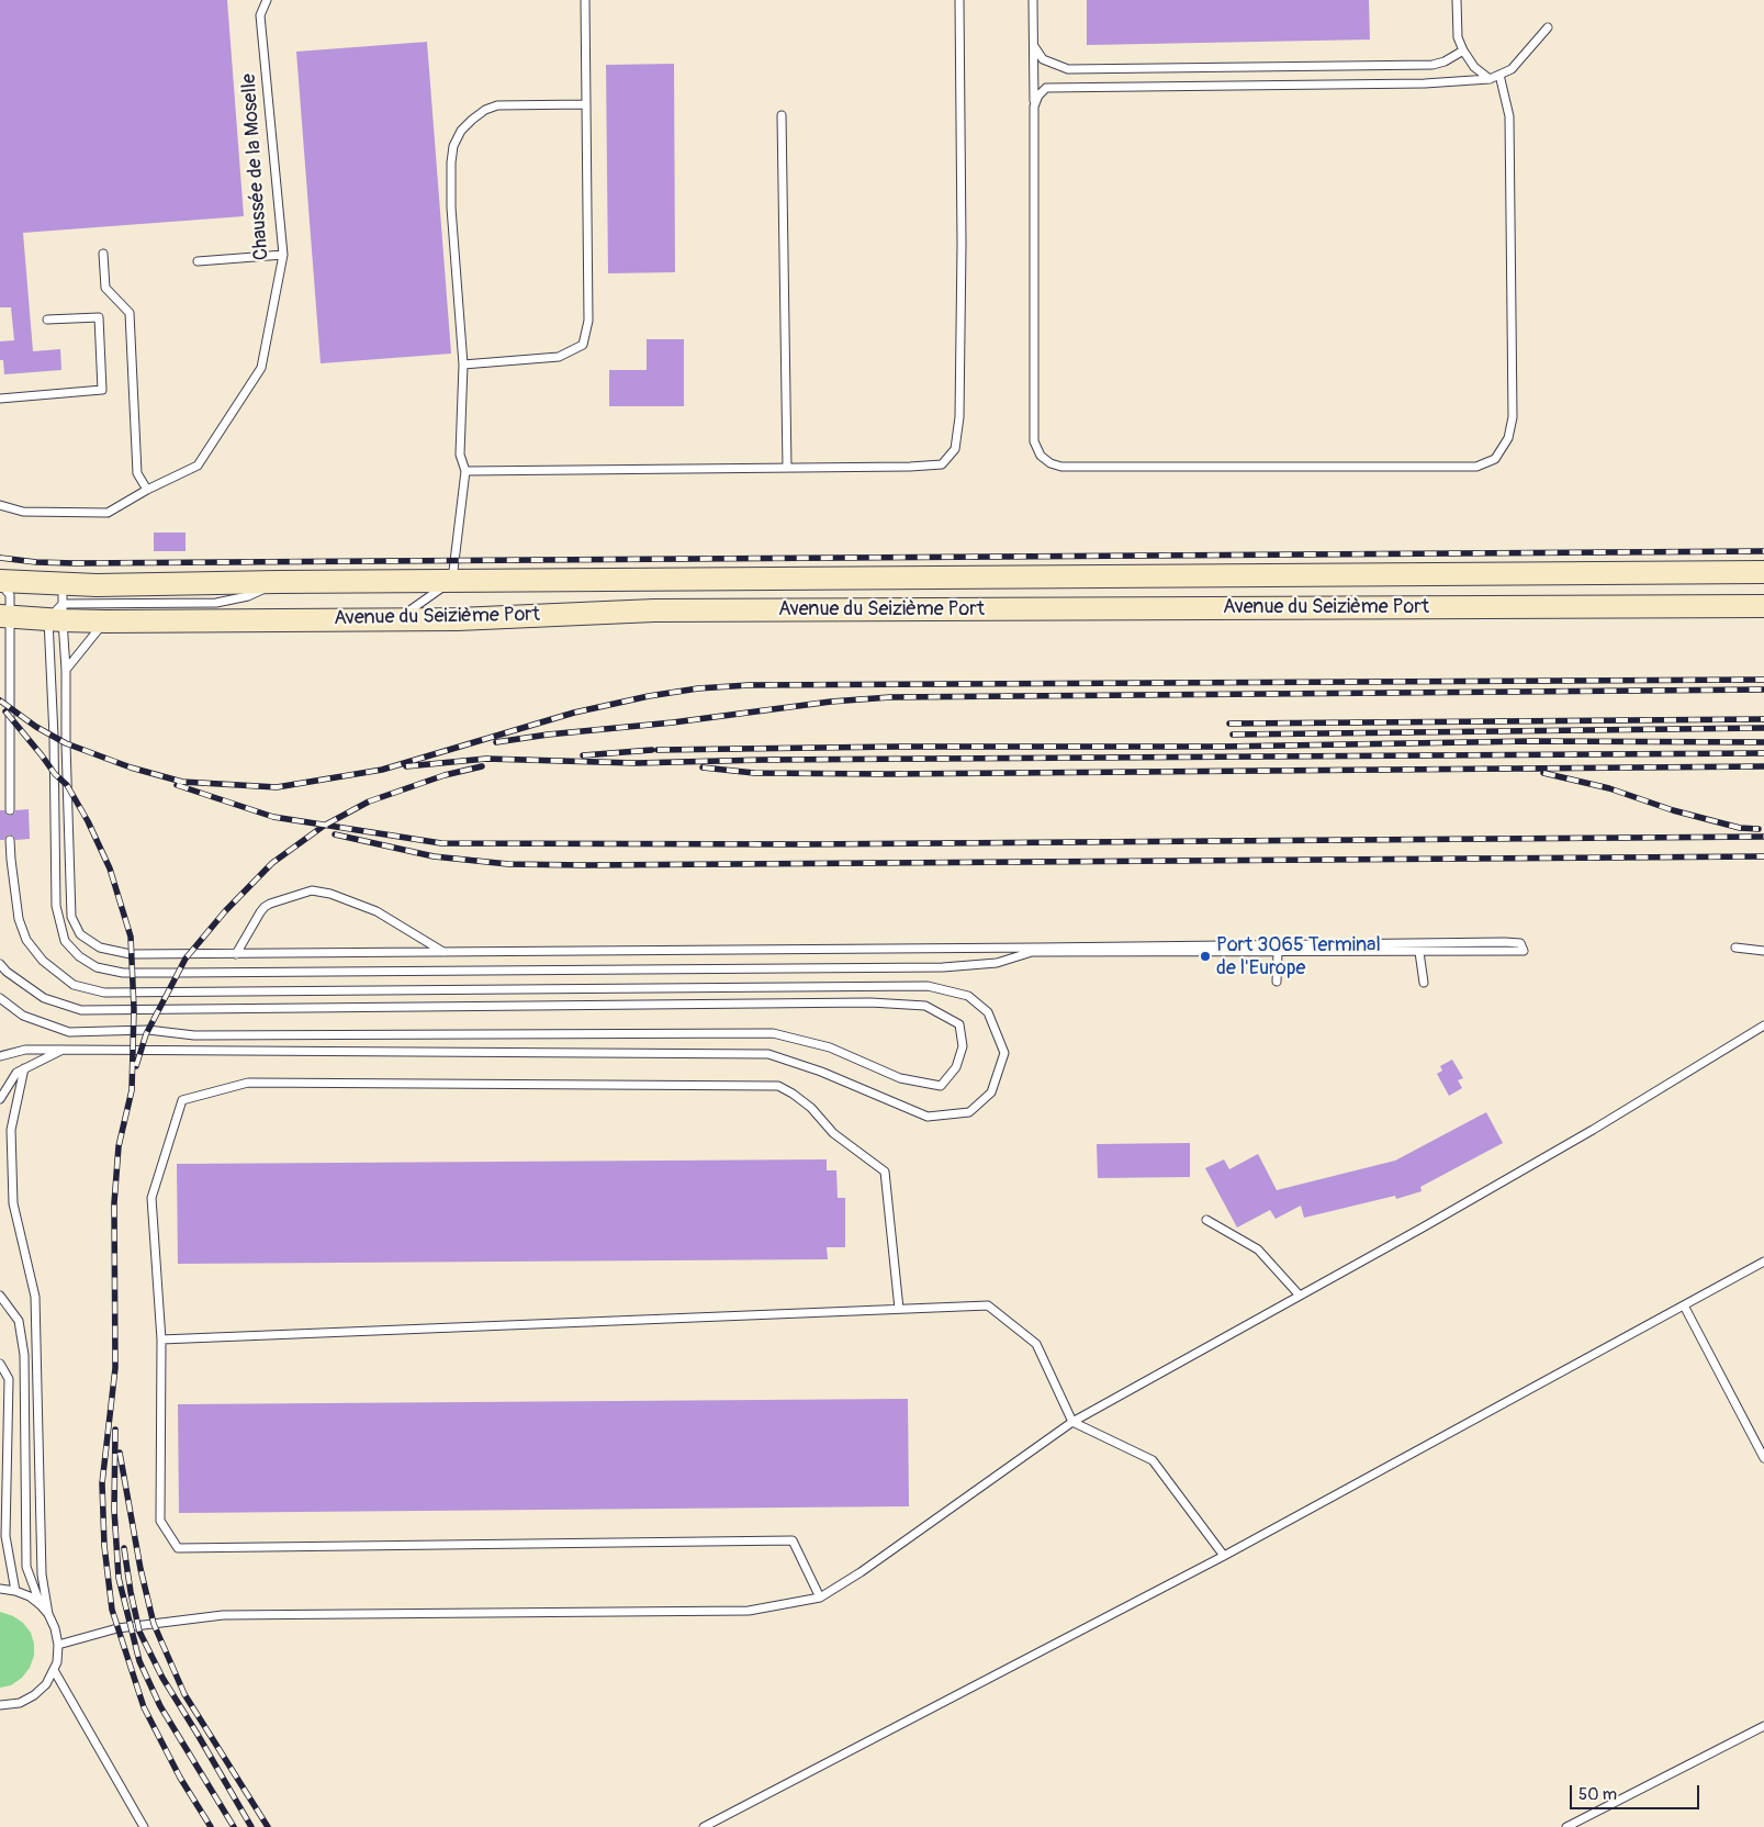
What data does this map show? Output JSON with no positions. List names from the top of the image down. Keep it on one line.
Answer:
{"streets":{"main road":["Avenue du Seizième Port"],"lane":["Chaussée de la Moselle"]},"places":["Port 3065 Terminal de l'Europe"],"scale_bar":"50 m"}
